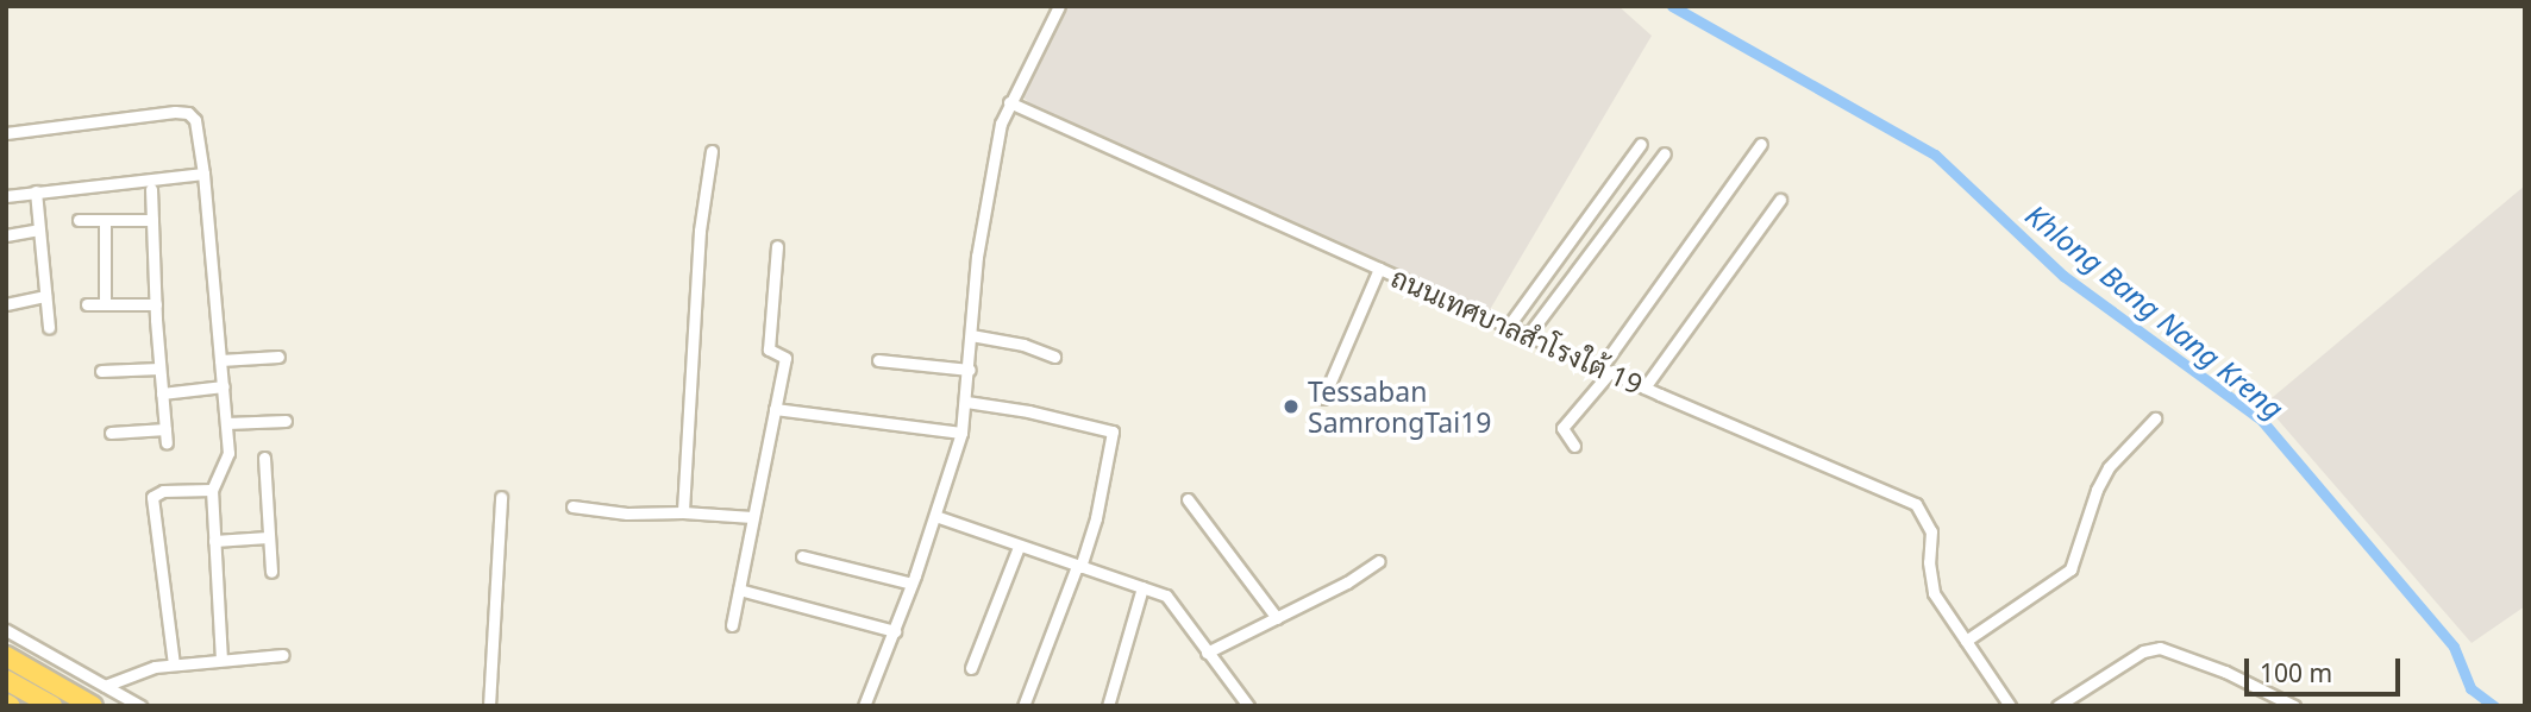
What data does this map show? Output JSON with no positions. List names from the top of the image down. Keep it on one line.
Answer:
{"streets":{"street":["ถนนเทศบาลสำโรงใต้ 19"]},"water":["Khlong Bang Nang Kreng"],"places":["Tessaban SamrongTai19"],"scale_bar":"100 m"}
